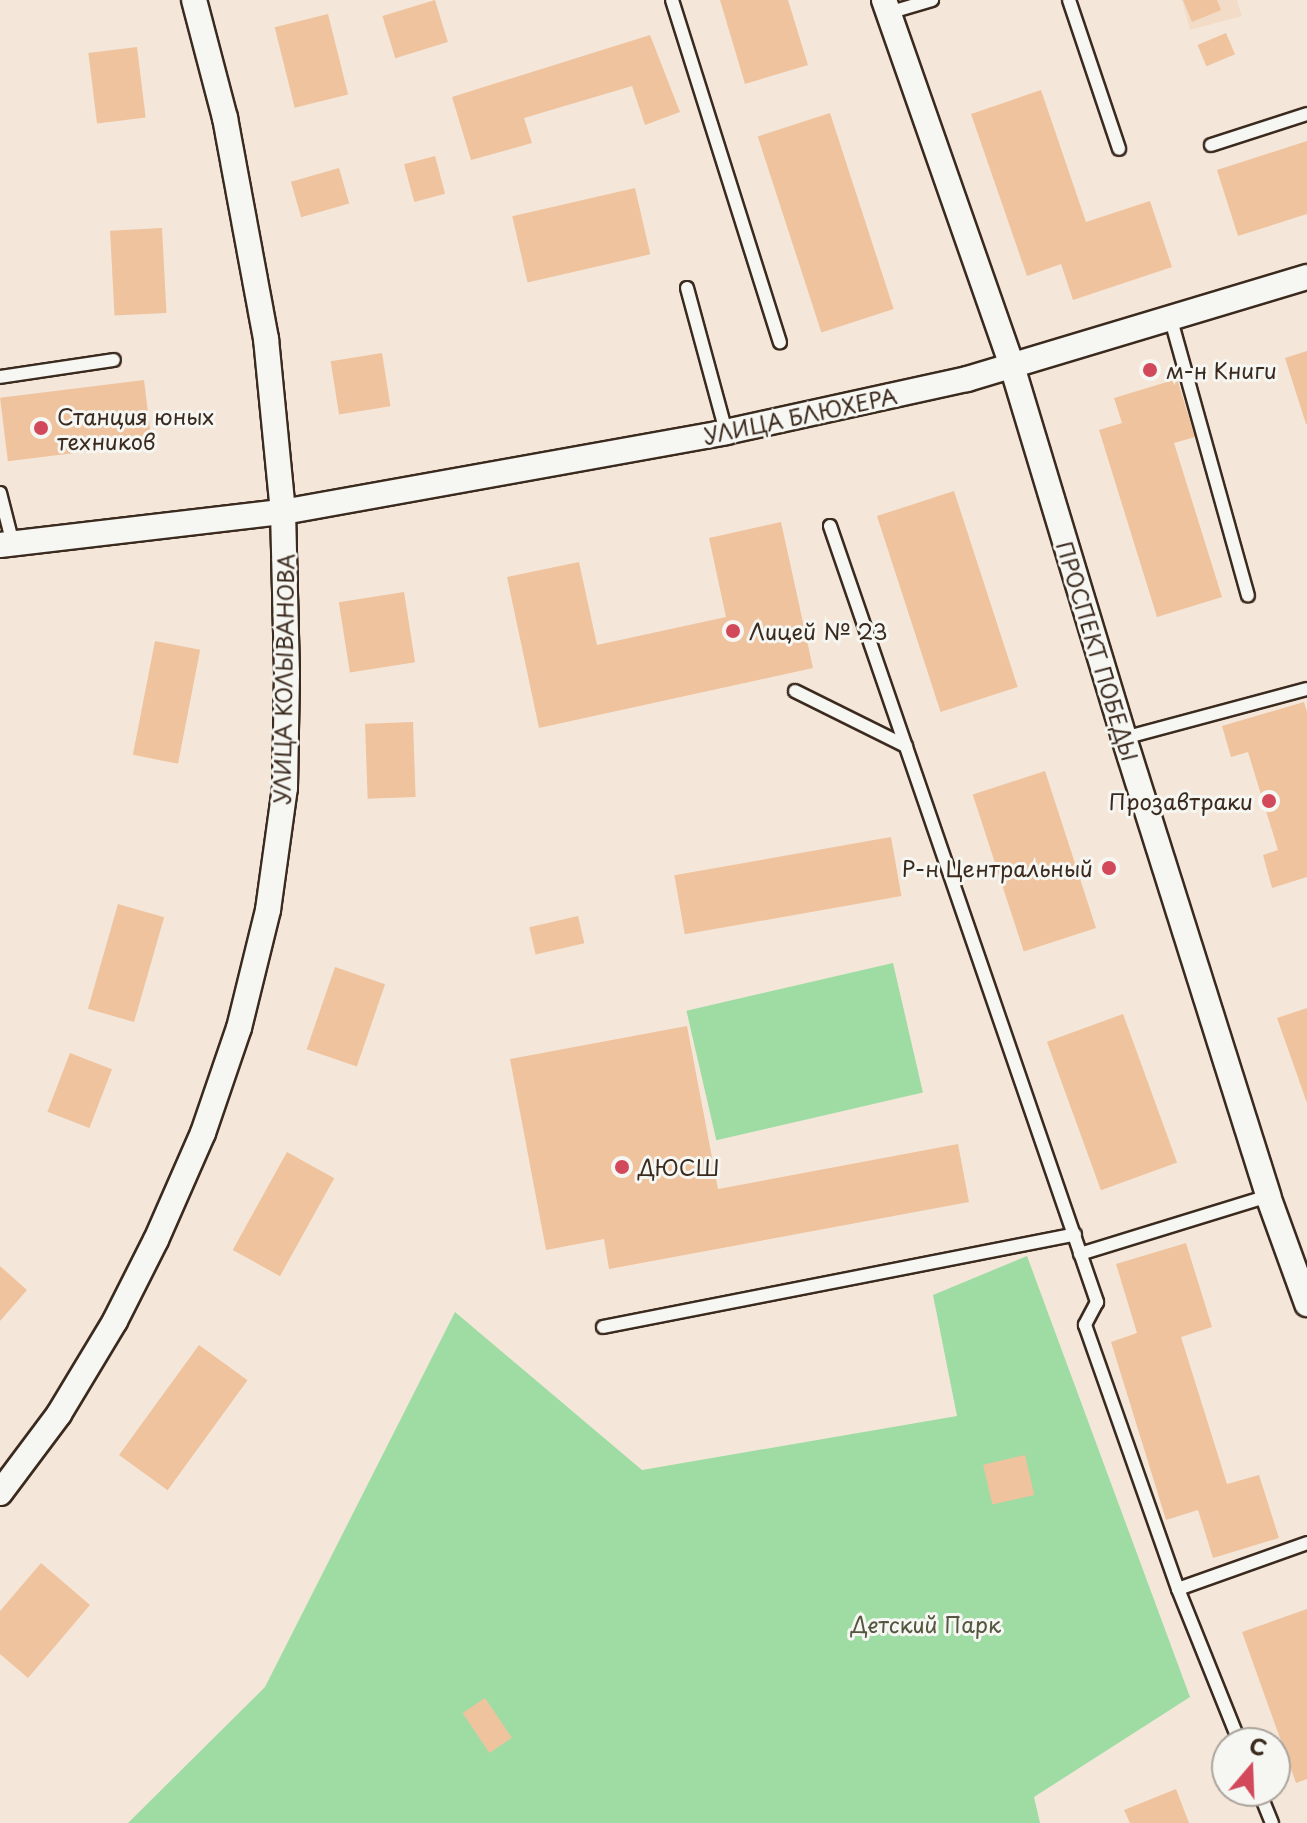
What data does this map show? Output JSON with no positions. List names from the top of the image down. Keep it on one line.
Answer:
{"streets":{"street":["УЛИЦА БЛЮХЕРА","ПРОСПЕКТ ПОБЕДЫ","УЛИЦА КОЛЫВАНОВА"]},"crossings":[["УЛИЦА БЛЮХЕРА","ПРОСПЕКТ ПОБЕДЫ"],["УЛИЦА БЛЮХЕРА","УЛИЦА КОЛЫВАНОВА"]],"parks":["Детский Парк"],"places":["м-н Книги","Станция юных техников","Лицей № 23","Прозавтраки","Р-н Центральный","ДЮСШ"],"north":"top"}
